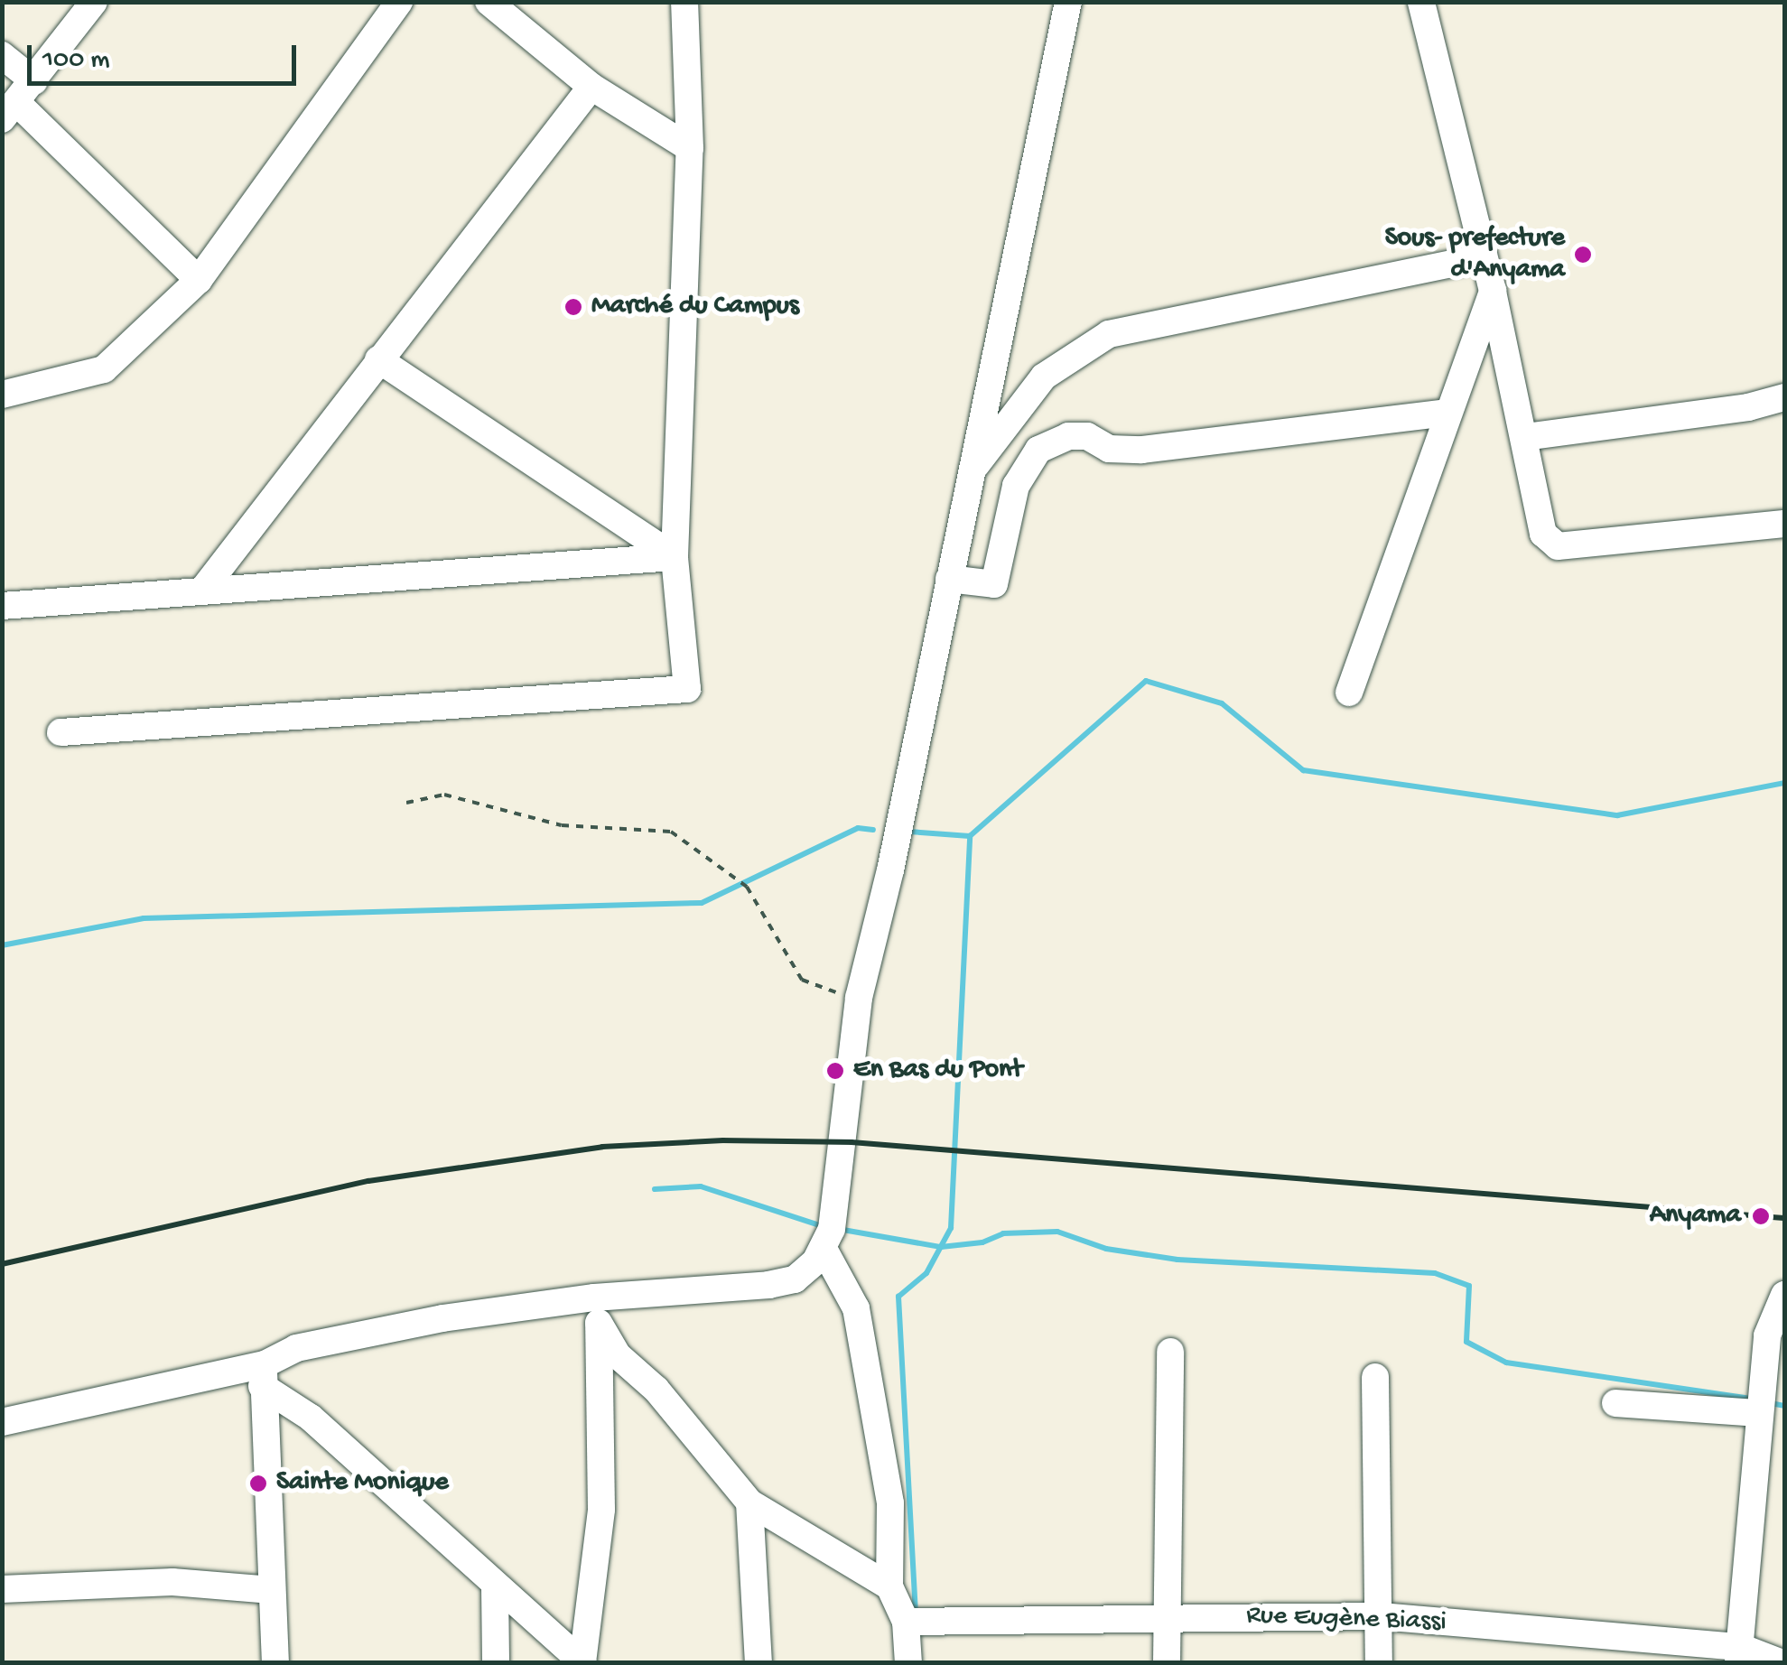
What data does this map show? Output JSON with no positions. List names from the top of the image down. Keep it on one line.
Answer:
{"streets":{"street":["Rue Eugène Biassi"]},"places":["Sous- prefecture d'Anyama","Marché du Campus","En Bas du Pont","Anyama","Sainte Monique"],"scale_bar":"100 m"}
